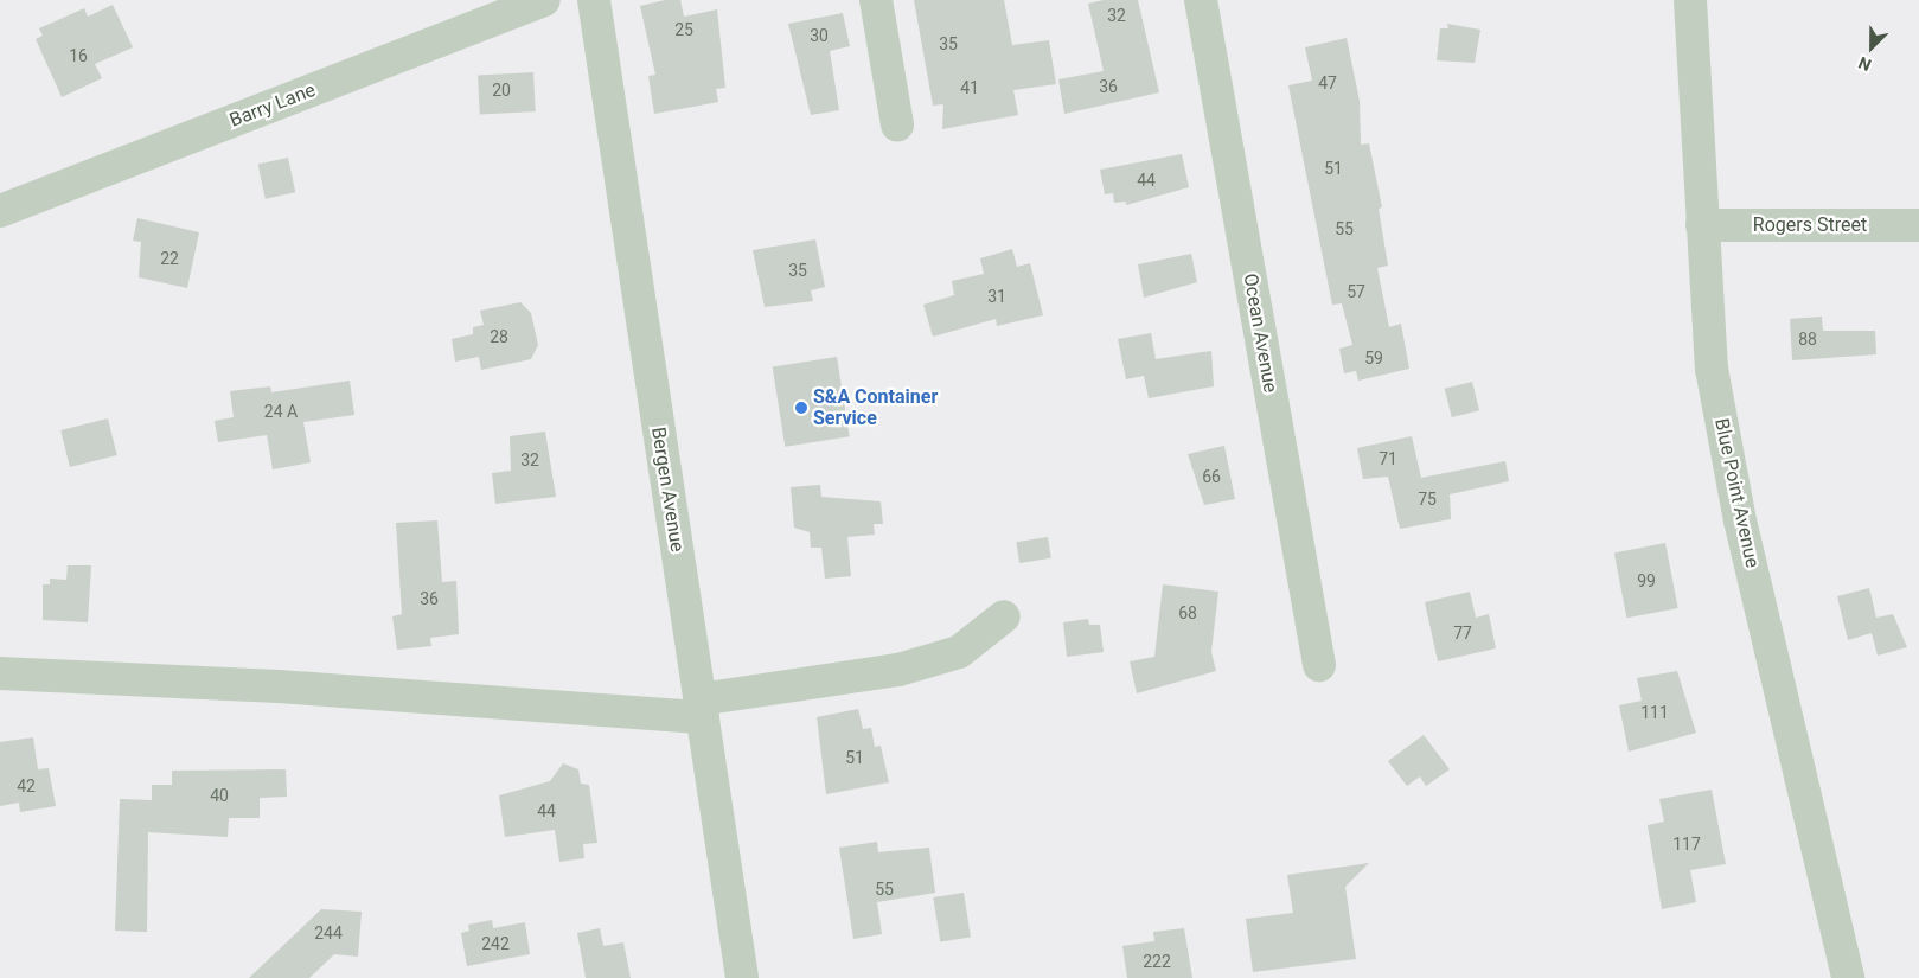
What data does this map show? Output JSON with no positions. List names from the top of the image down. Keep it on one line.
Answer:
{"streets":{"street":["Barry Lane","Rogers Street","Ocean Avenue","Bergen Avenue","Blue Point Avenue"]},"crossings":[["Rogers Street","Blue Point Avenue"]],"places":["S&A Container Service"],"house_numbers":["32","25","30","35","16","47","36","41","20","51","44","55","22","35","57","31","28","88","59","24 A","71","32","66","75","99","36","68","77","111","51","42","40","44","117","55","244","242","222"],"north":"bottom left"}
